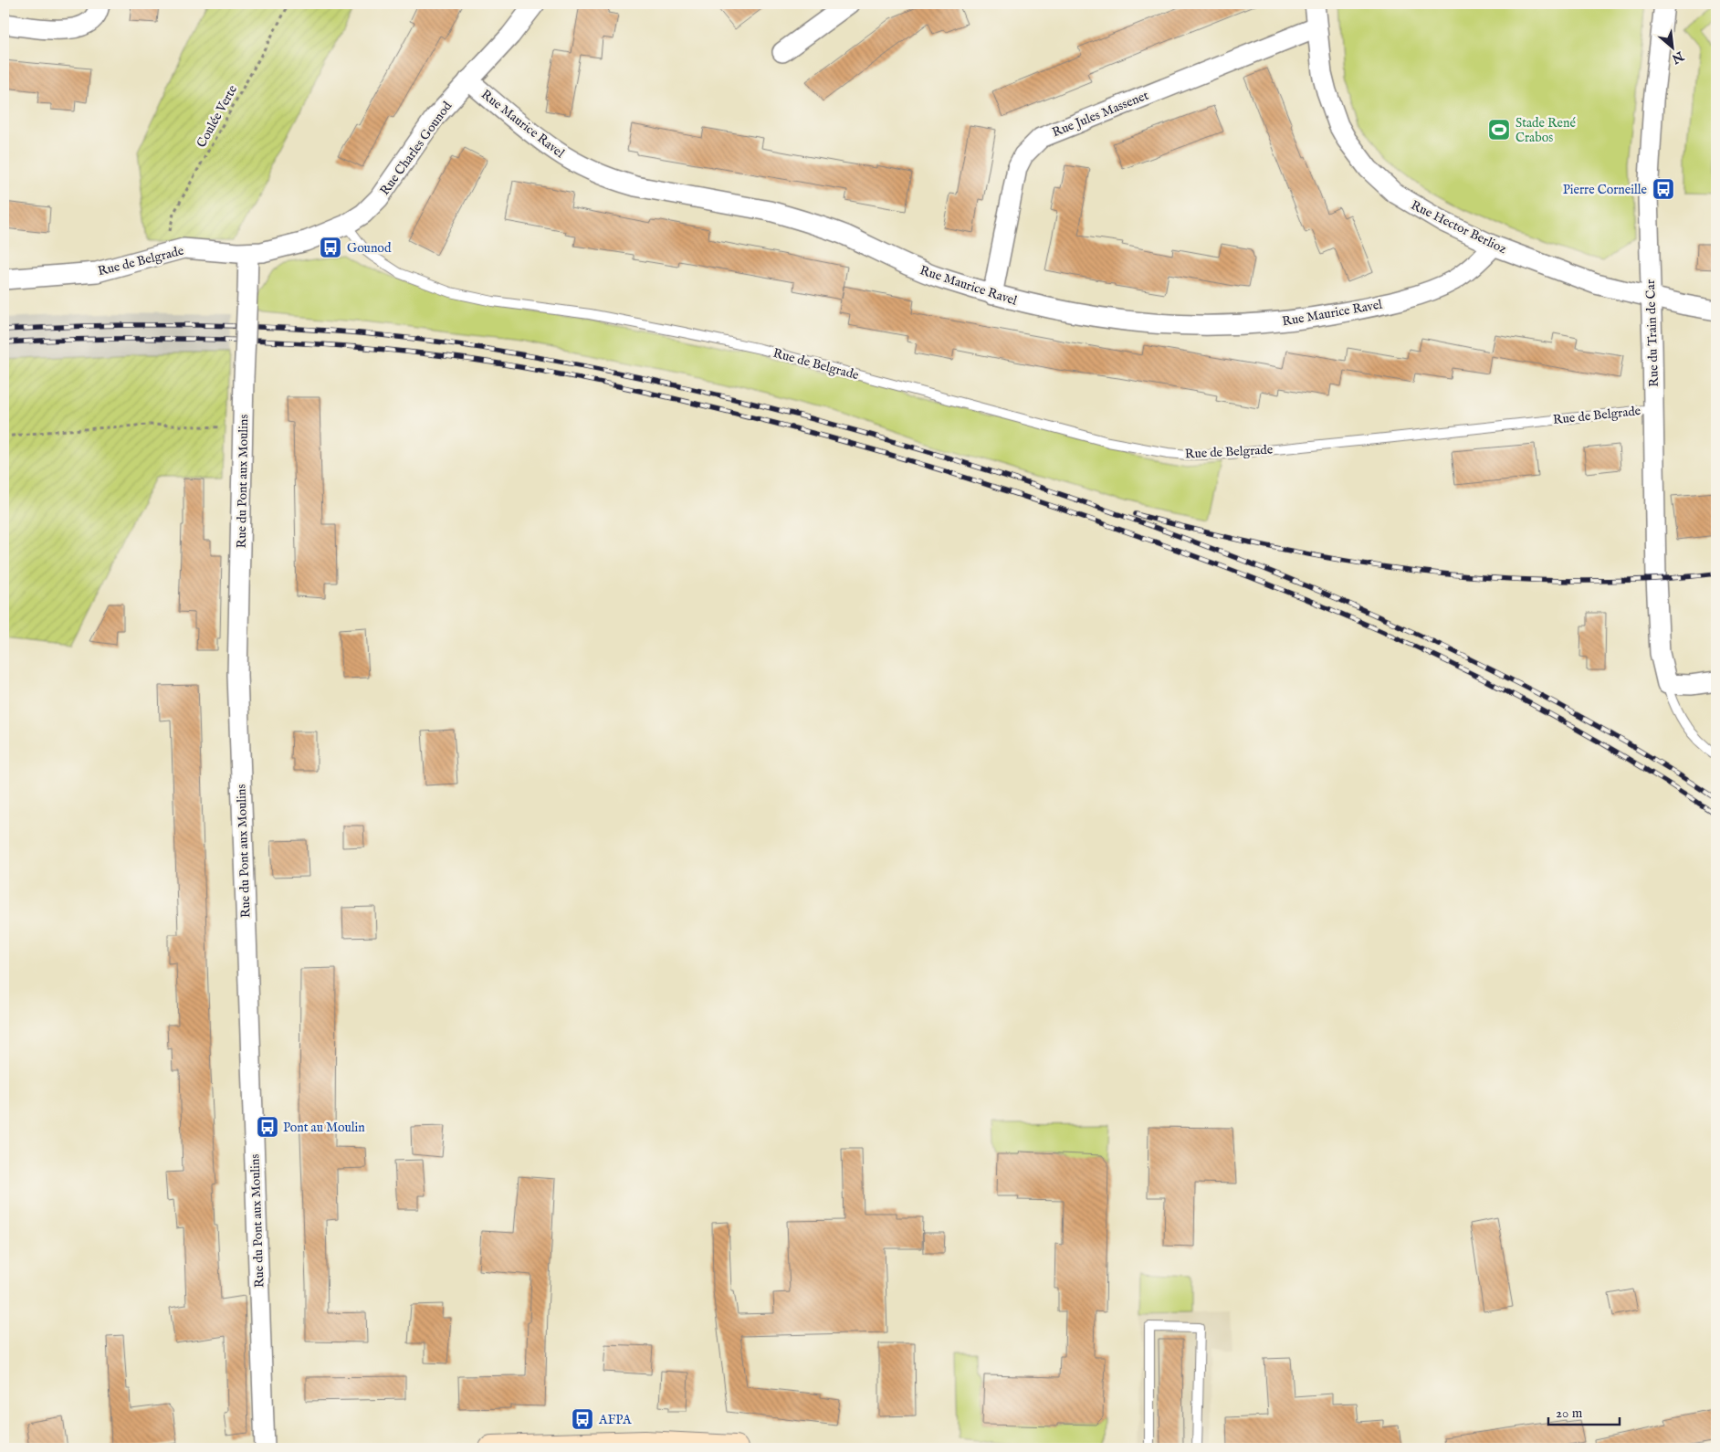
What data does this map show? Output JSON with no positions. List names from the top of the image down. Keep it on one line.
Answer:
{"streets":{"street":["Rue Jules Massenet","Rue Maurice Ravel","Rue Charles Gounod","Rue Hector Berlioz","Rue de Belgrade","Rue du Train de Car","Rue du Pont aux Moulins"],"path":["Coulée Verte"]},"crossings":[["Rue Jules Massenet","Rue Maurice Ravel"],["Rue Jules Massenet","Rue Hector Berlioz"],["Rue Maurice Ravel","Rue Charles Gounod"],["Rue Maurice Ravel","Rue Hector Berlioz"],["Rue Charles Gounod","Rue de Belgrade"],["Rue Hector Berlioz","Rue du Train de Car"],["Rue de Belgrade","Rue du Train de Car"],["Rue de Belgrade","Rue du Pont aux Moulins"]],"places":{"sports":["Stade René Crabos"],"bus stop":["Pierre Corneille","Gounod","Pont au Moulin","AFPA"]},"scale_bar":"20 m","north":"bottom right"}
